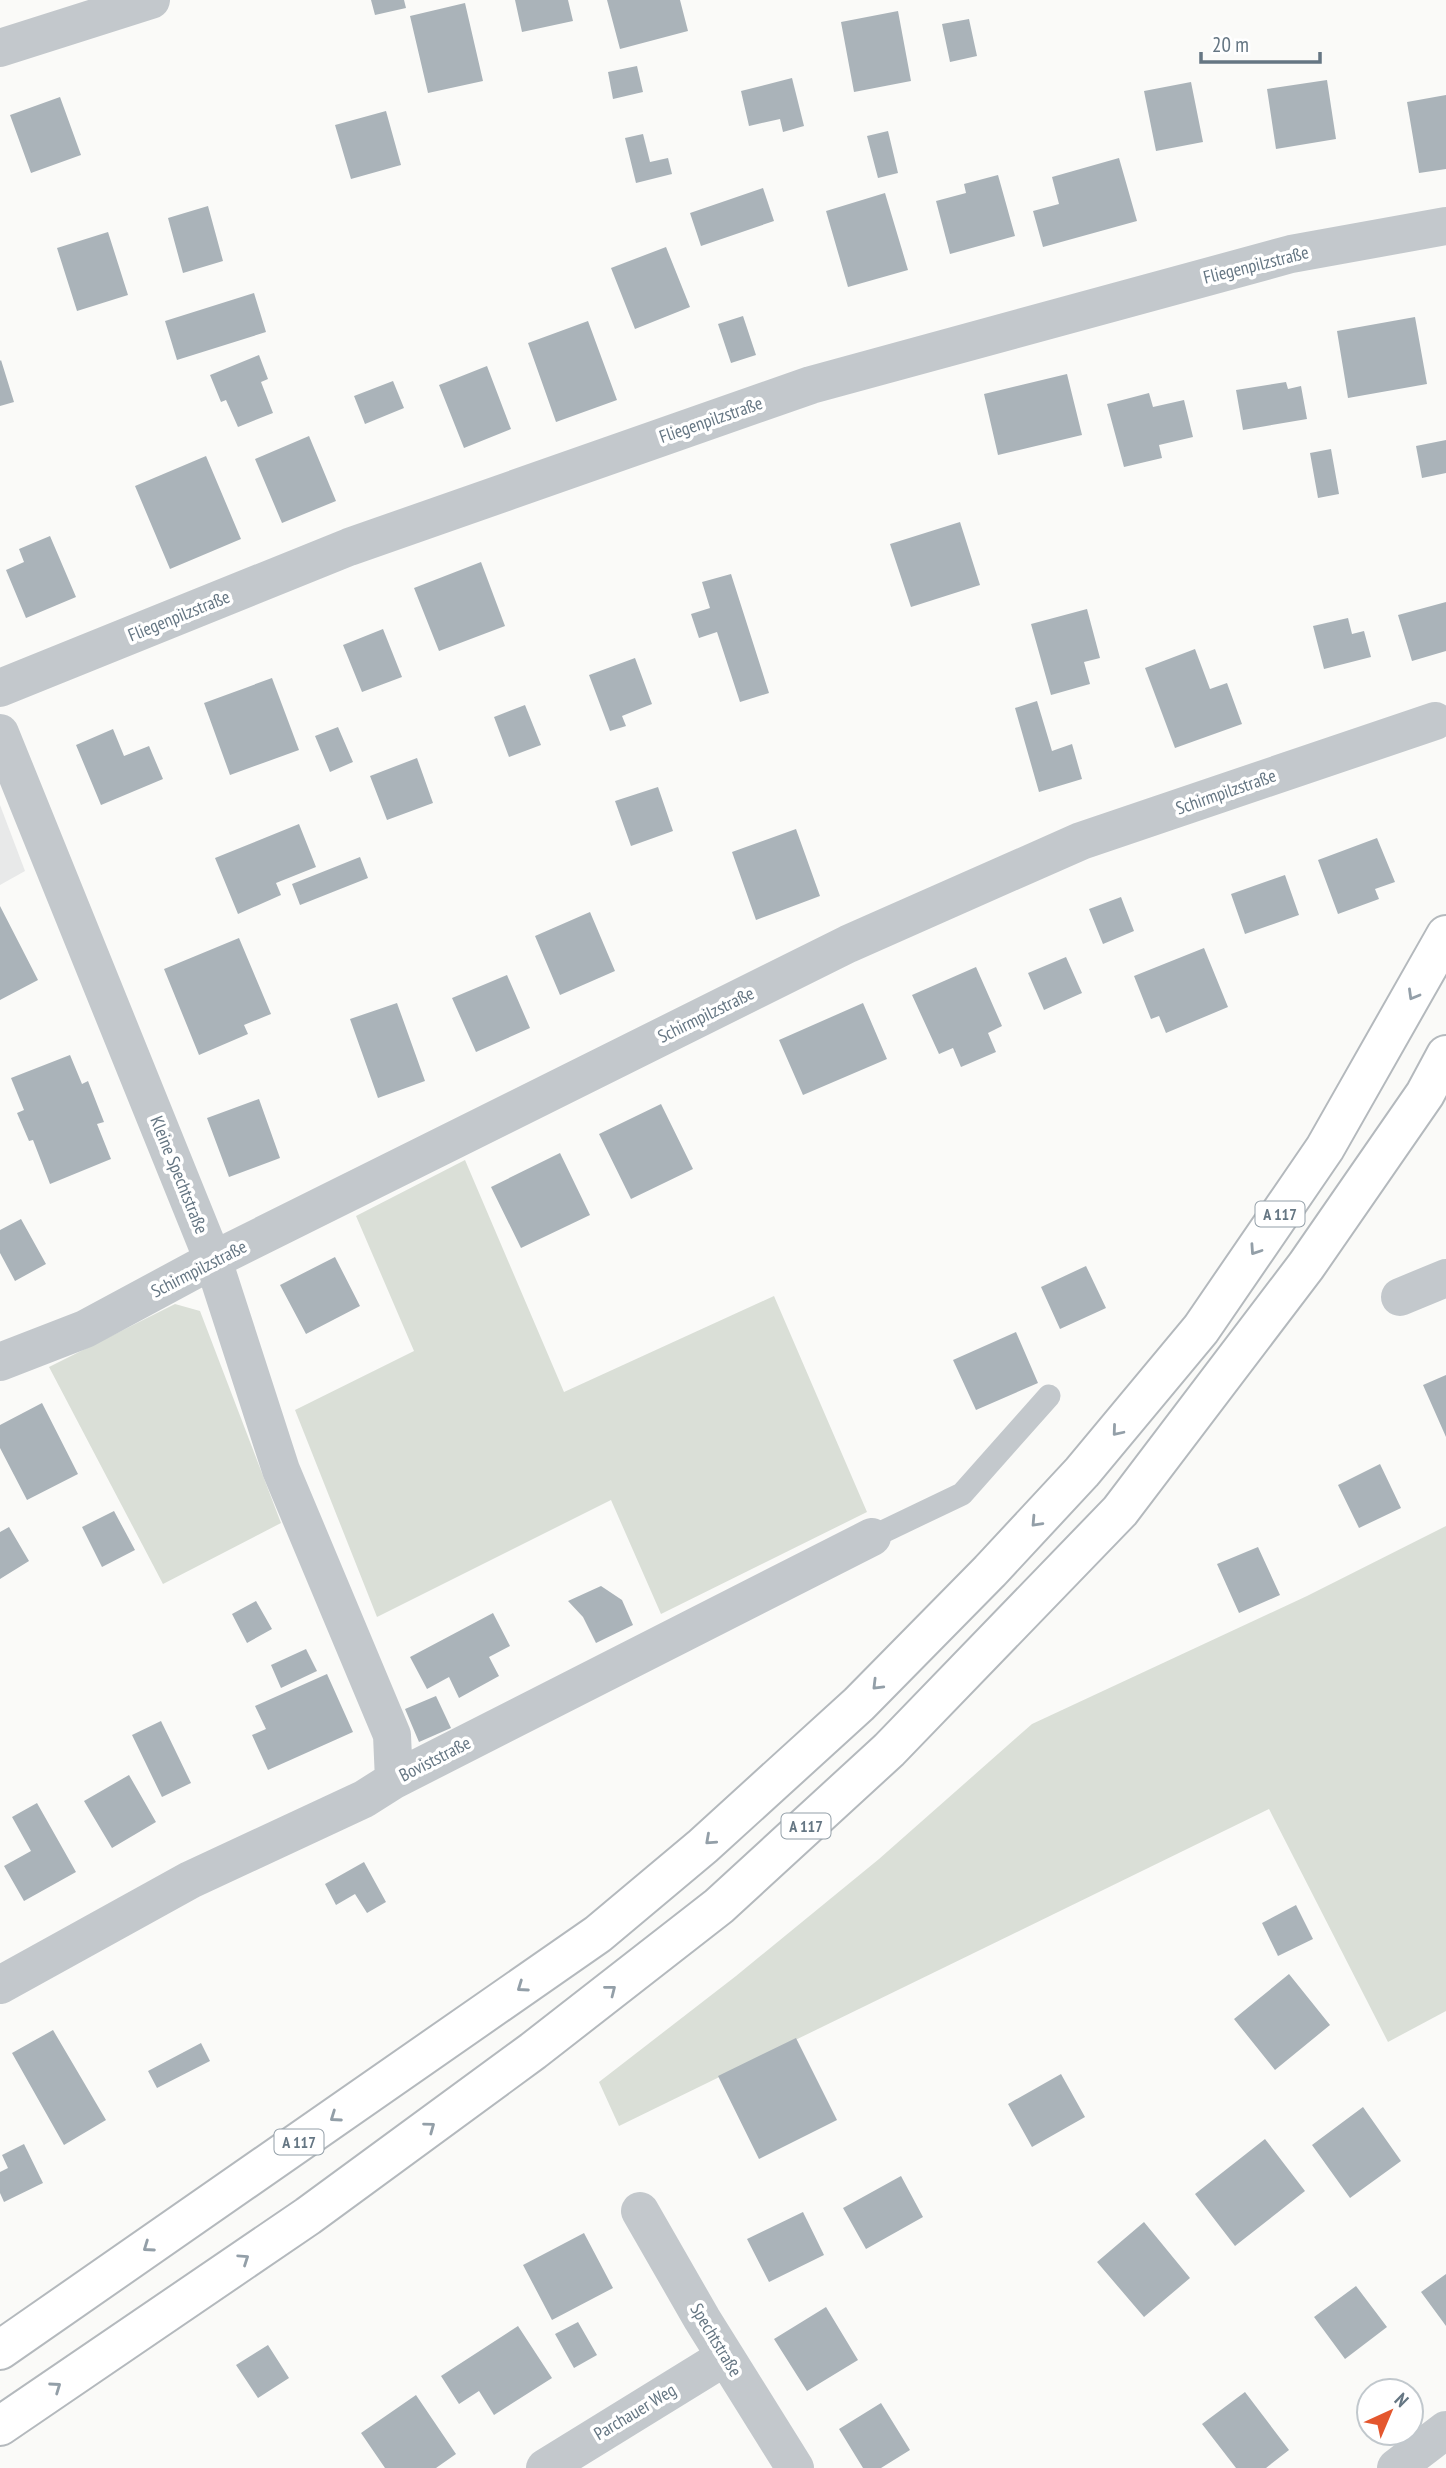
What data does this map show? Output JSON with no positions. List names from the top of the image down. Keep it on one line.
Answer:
{"streets":{"highway":["A 117"],"street":["Fliegenpilzstraße","Schirmpilzstraße","Kleine Spechtstraße","Boviststraße","Spechtstraße","Parchauer Weg"]},"crossings":[["Schirmpilzstraße","Kleine Spechtstraße"],["Kleine Spechtstraße","Boviststraße"],["Spechtstraße","Parchauer Weg"]],"scale_bar":"20 m","north":"top right"}
